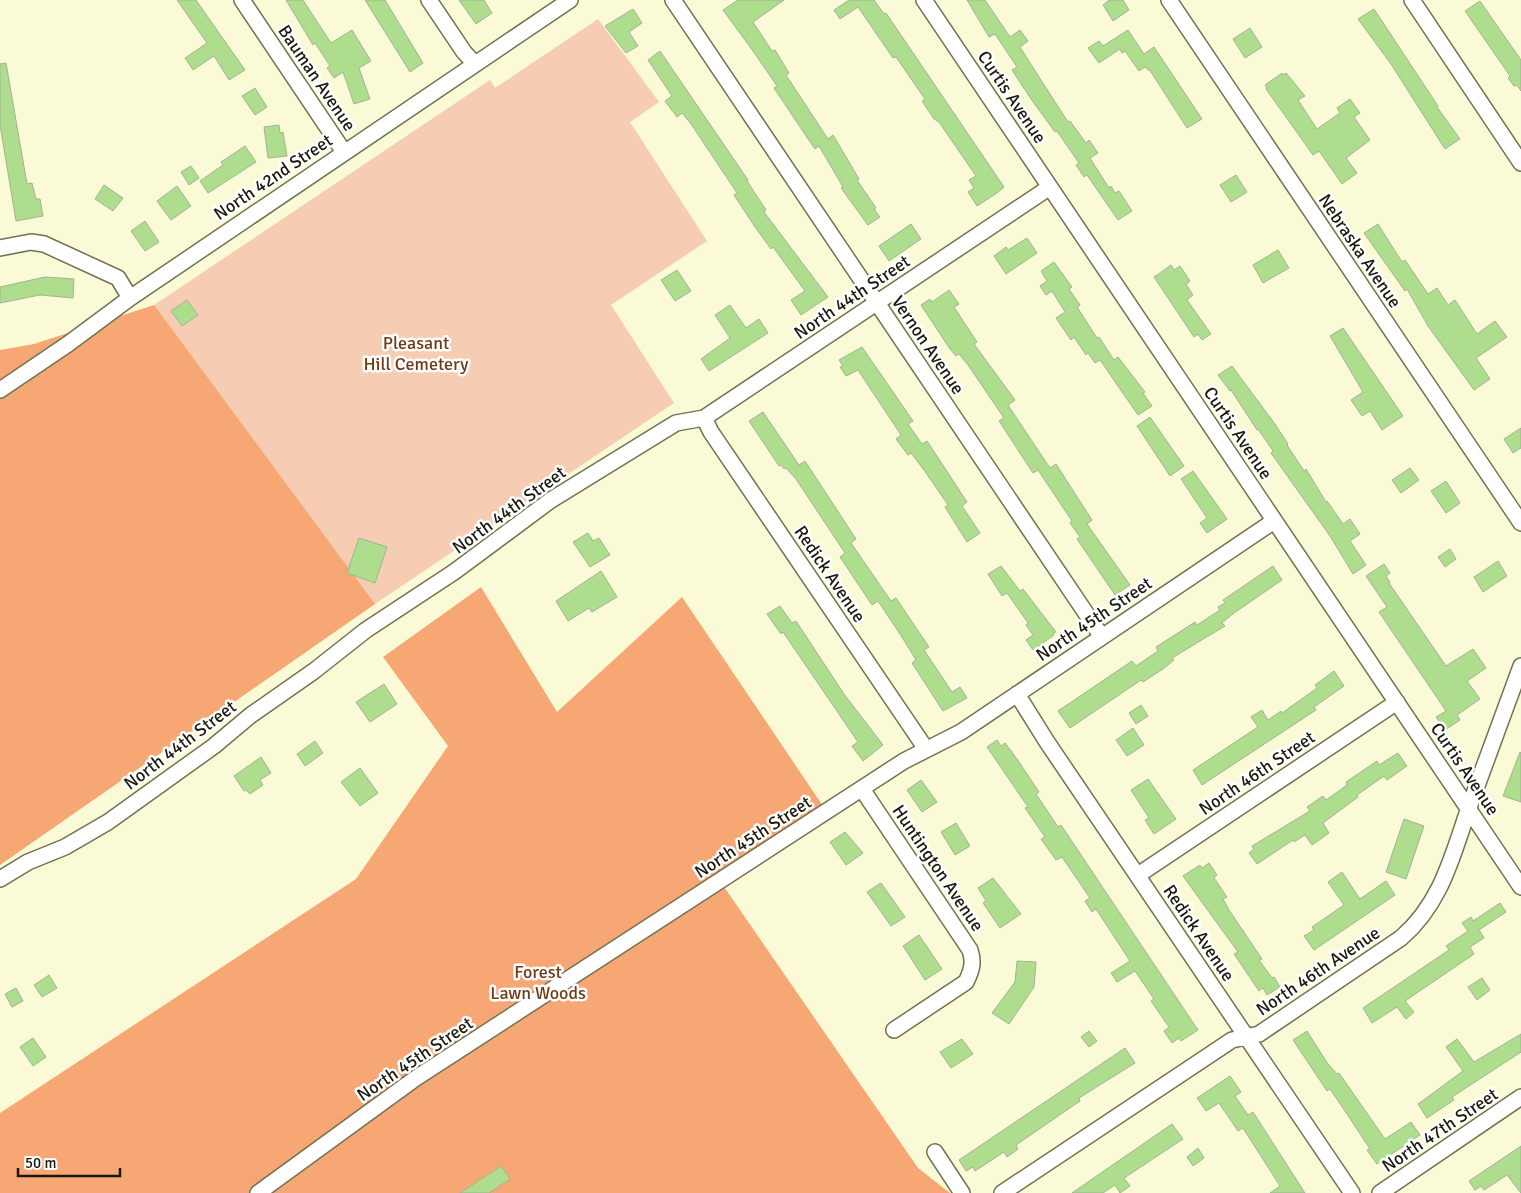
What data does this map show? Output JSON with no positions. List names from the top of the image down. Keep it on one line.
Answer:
{"streets":{"street":["Bauman Avenue","Curtis Avenue","North 42nd Street","Nebraska Avenue","North 44th Street","Vernon Avenue","Redick Avenue","North 45th Street","North 46th Street","Huntington Avenue","North 46th Avenue","North 47th Street"]},"crossings":[["Bauman Avenue","North 42nd Street"],["Curtis Avenue","North 44th Street"],["Curtis Avenue","North 45th Street"],["Curtis Avenue","North 46th Street"],["Curtis Avenue","North 46th Avenue"],["North 44th Street","Vernon Avenue"],["North 44th Street","Redick Avenue"],["Vernon Avenue","North 45th Street"],["Redick Avenue","North 45th Street"],["Redick Avenue","North 46th Street"],["Redick Avenue","North 46th Avenue"],["North 45th Street","Huntington Avenue"]],"parks":["Pleasant Hill Cemetery","Forest Lawn Woods"],"scale_bar":"50 m"}
